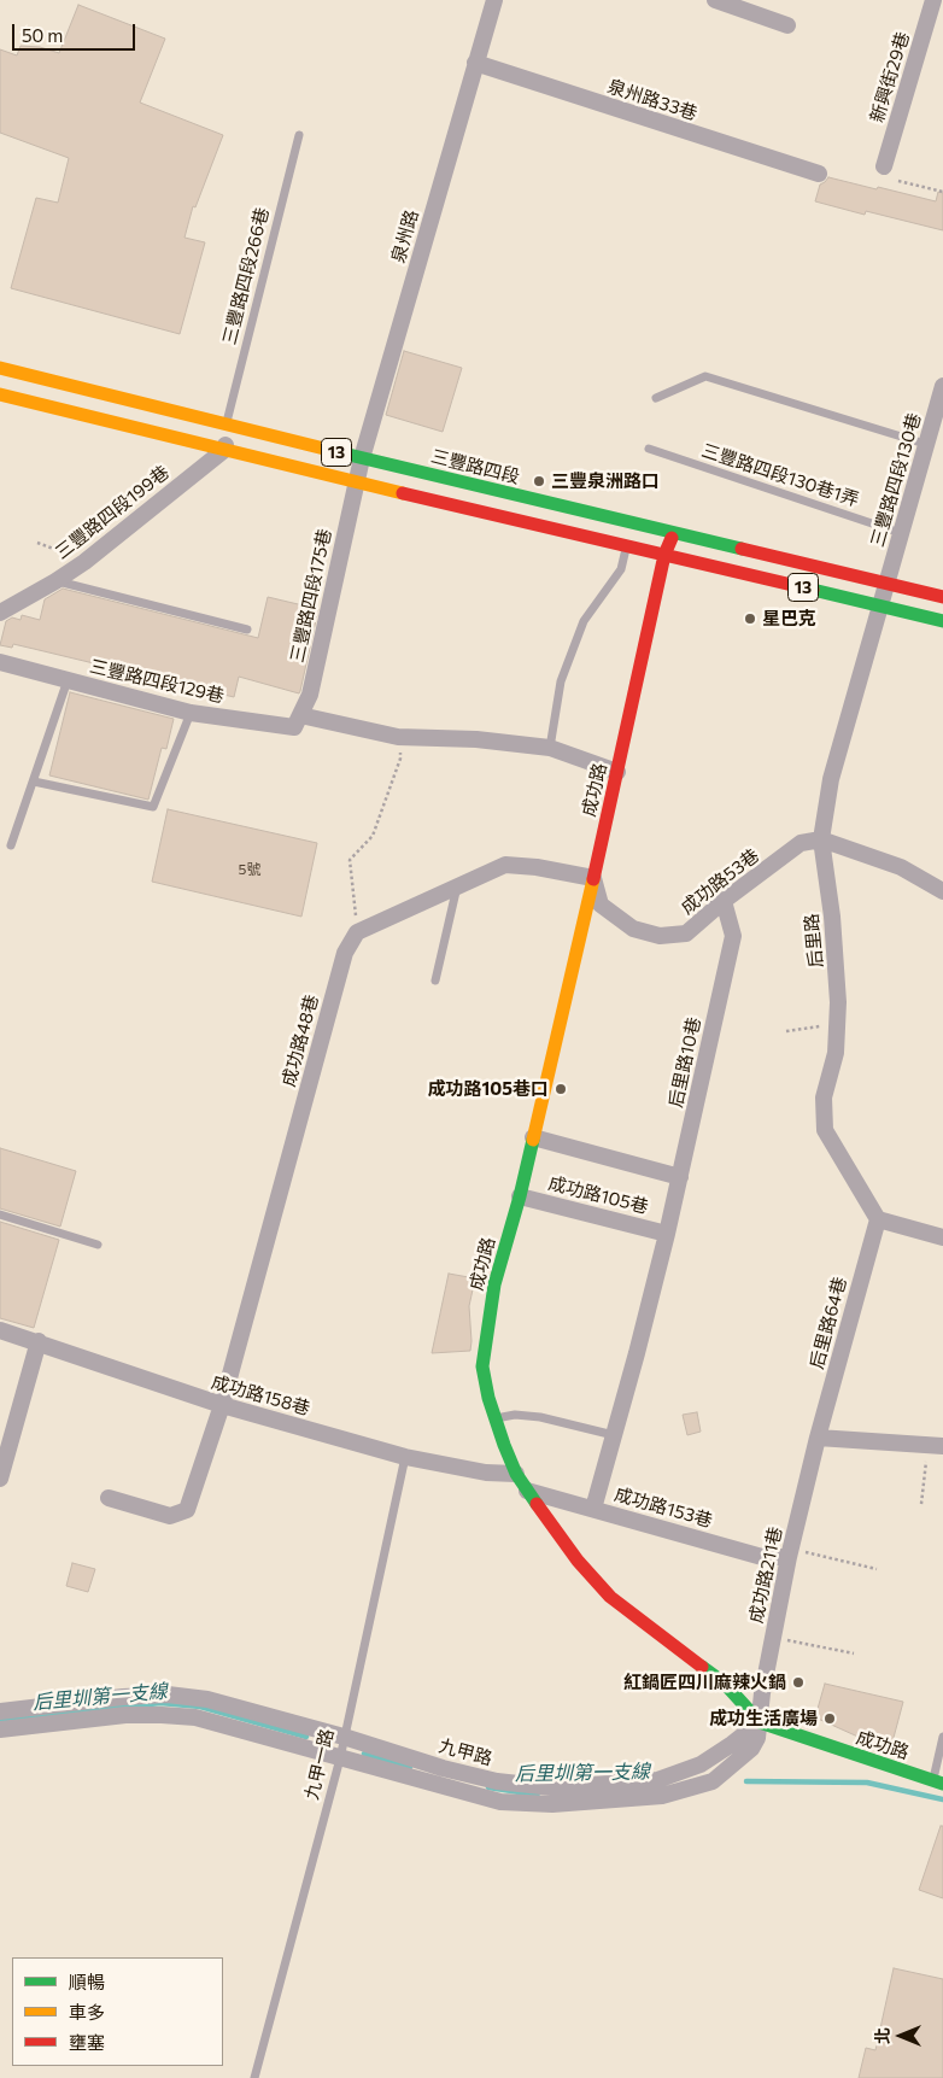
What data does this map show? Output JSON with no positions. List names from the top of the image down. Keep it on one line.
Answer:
{"streets":{"main road":["13","三豐路四段","成功路"],"street":["新興街29巷","泉州路33巷","泉州路","三豐路四段130巷","三豐路四段199巷","三豐路四段175巷","三豐路四段129巷","成功路53巷","后里路","成功路48巷","后里路10巷","成功路105巷","后里路64巷","成功路158巷","成功路153巷","成功路211巷","九甲路"],"lane":["三豐路四段266巷","三豐路四段130巷1弄","九甲一路"]},"crossings":[["泉州路33巷","泉州路"],["泉州路","13"],["泉州路","三豐路四段"],["泉州路","三豐路四段175巷"],["三豐路四段266巷","三豐路四段"],["13","三豐路四段199巷"],["13","三豐路四段175巷"],["13","成功路"],["13","后里路"],["三豐路四段","三豐路四段130巷"],["三豐路四段","成功路"],["三豐路四段","后里路"],["三豐路四段130巷1弄","三豐路四段130巷"],["三豐路四段130巷","后里路"],["三豐路四段175巷","三豐路四段129巷"],["成功路","成功路53巷"],["成功路","成功路105巷"],["成功路","成功路158巷"],["成功路","成功路153巷"],["成功路","成功路211巷"],["成功路","九甲路"],["成功路53巷","后里路"],["成功路53巷","后里路10巷"],["后里路","后里路64巷"],["成功路48巷","成功路158巷"],["后里路10巷","成功路105巷"],["后里路10巷","成功路153巷"],["后里路64巷","成功路211巷"],["成功路158巷","九甲一路"],["成功路153巷","成功路211巷"],["成功路211巷","九甲路"],["九甲路","九甲一路"]],"water":["后里圳第一支線"],"places":["三豐泉洲路口","星巴克","成功路105巷口","紅鍋匠四川麻辣火鍋","成功生活廣場"],"house_numbers":["5號"],"legend":["順暢","車多","壅塞"],"scale_bar":"50 m","north":"left"}
